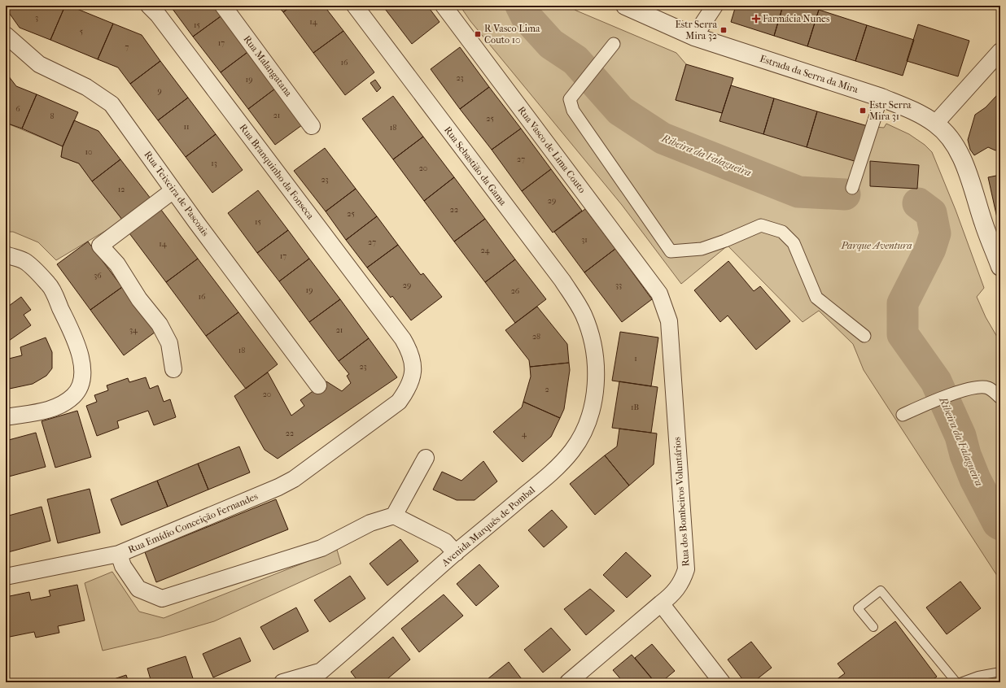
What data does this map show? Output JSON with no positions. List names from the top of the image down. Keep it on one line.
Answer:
{"streets":{"street":["Rua Malangatana","Estrada da Serra da Mira","Rua Vasco de Lima Couto","Rua Sebastião da Gama","Rua Branquinho da Fonseca","Rua Teixeira de Pascoais","Rua dos Bombeiros Voluntários","Rua Emídio Conceição Fernandes","Avenida Marquês de Pombal"]},"crossings":[["Rua Vasco de Lima Couto","Rua dos Bombeiros Voluntários"],["Rua Sebastião da Gama","Avenida Marquês de Pombal"],["Rua Branquinho da Fonseca","Rua Emídio Conceição Fernandes"]],"water":["Ribeira da Falagueira"],"parks":["Parque Aventura"],"places":{"health":["Farmácia Nunes"],"transit":["Estr Serra Mira 32","R Vasco Lima Couto 10","Estr Serra Mira 31"]},"house_numbers":["3","14","15","5","17","7","16","23","19","9","6","21","8","25","11","18","10","27","13","20","23","12","29","22","25","15","31","27","14","24","17","36","29","33","19","26","16","34","21","28","18","1","23","2","20","1B","22","4"]}
